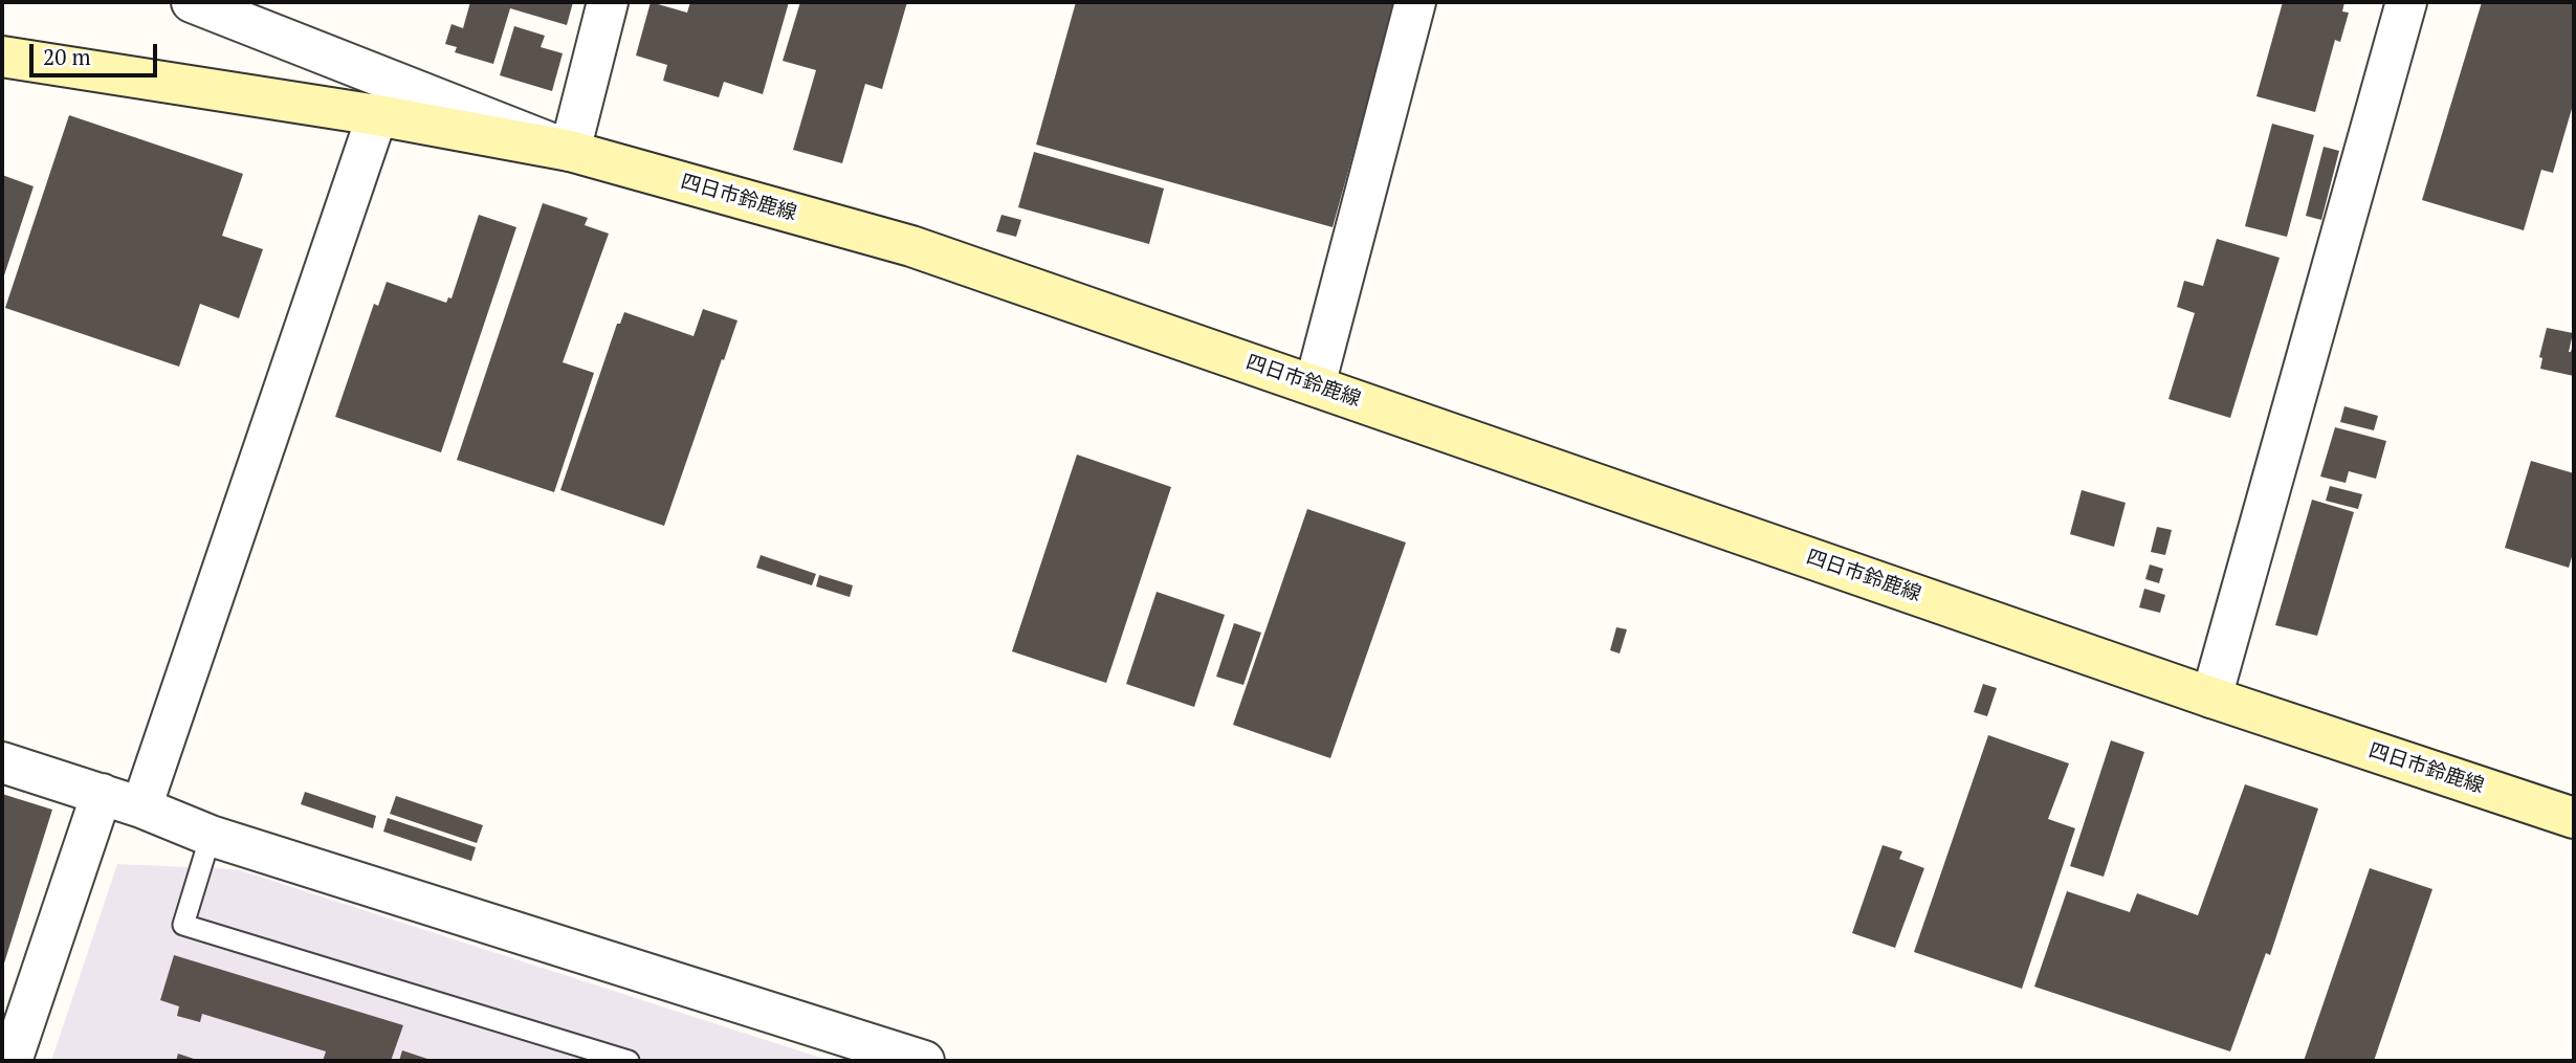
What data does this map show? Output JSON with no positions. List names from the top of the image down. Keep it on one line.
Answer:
{"streets":{"main road":["四日市鈴鹿線"]},"scale_bar":"20 m"}
